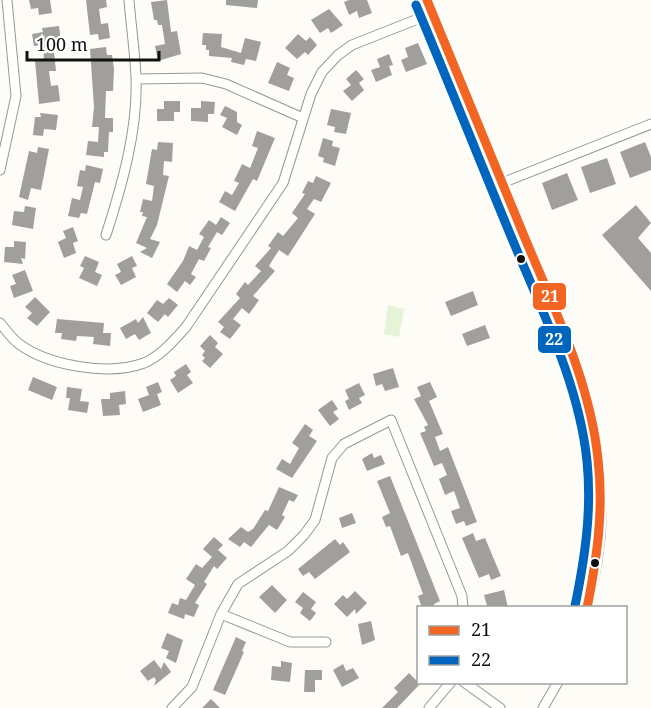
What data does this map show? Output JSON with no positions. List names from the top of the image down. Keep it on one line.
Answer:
{"lines":["transit line 21","transit line 22"],"legend":["21","22"],"scale_bar":"100 m"}
